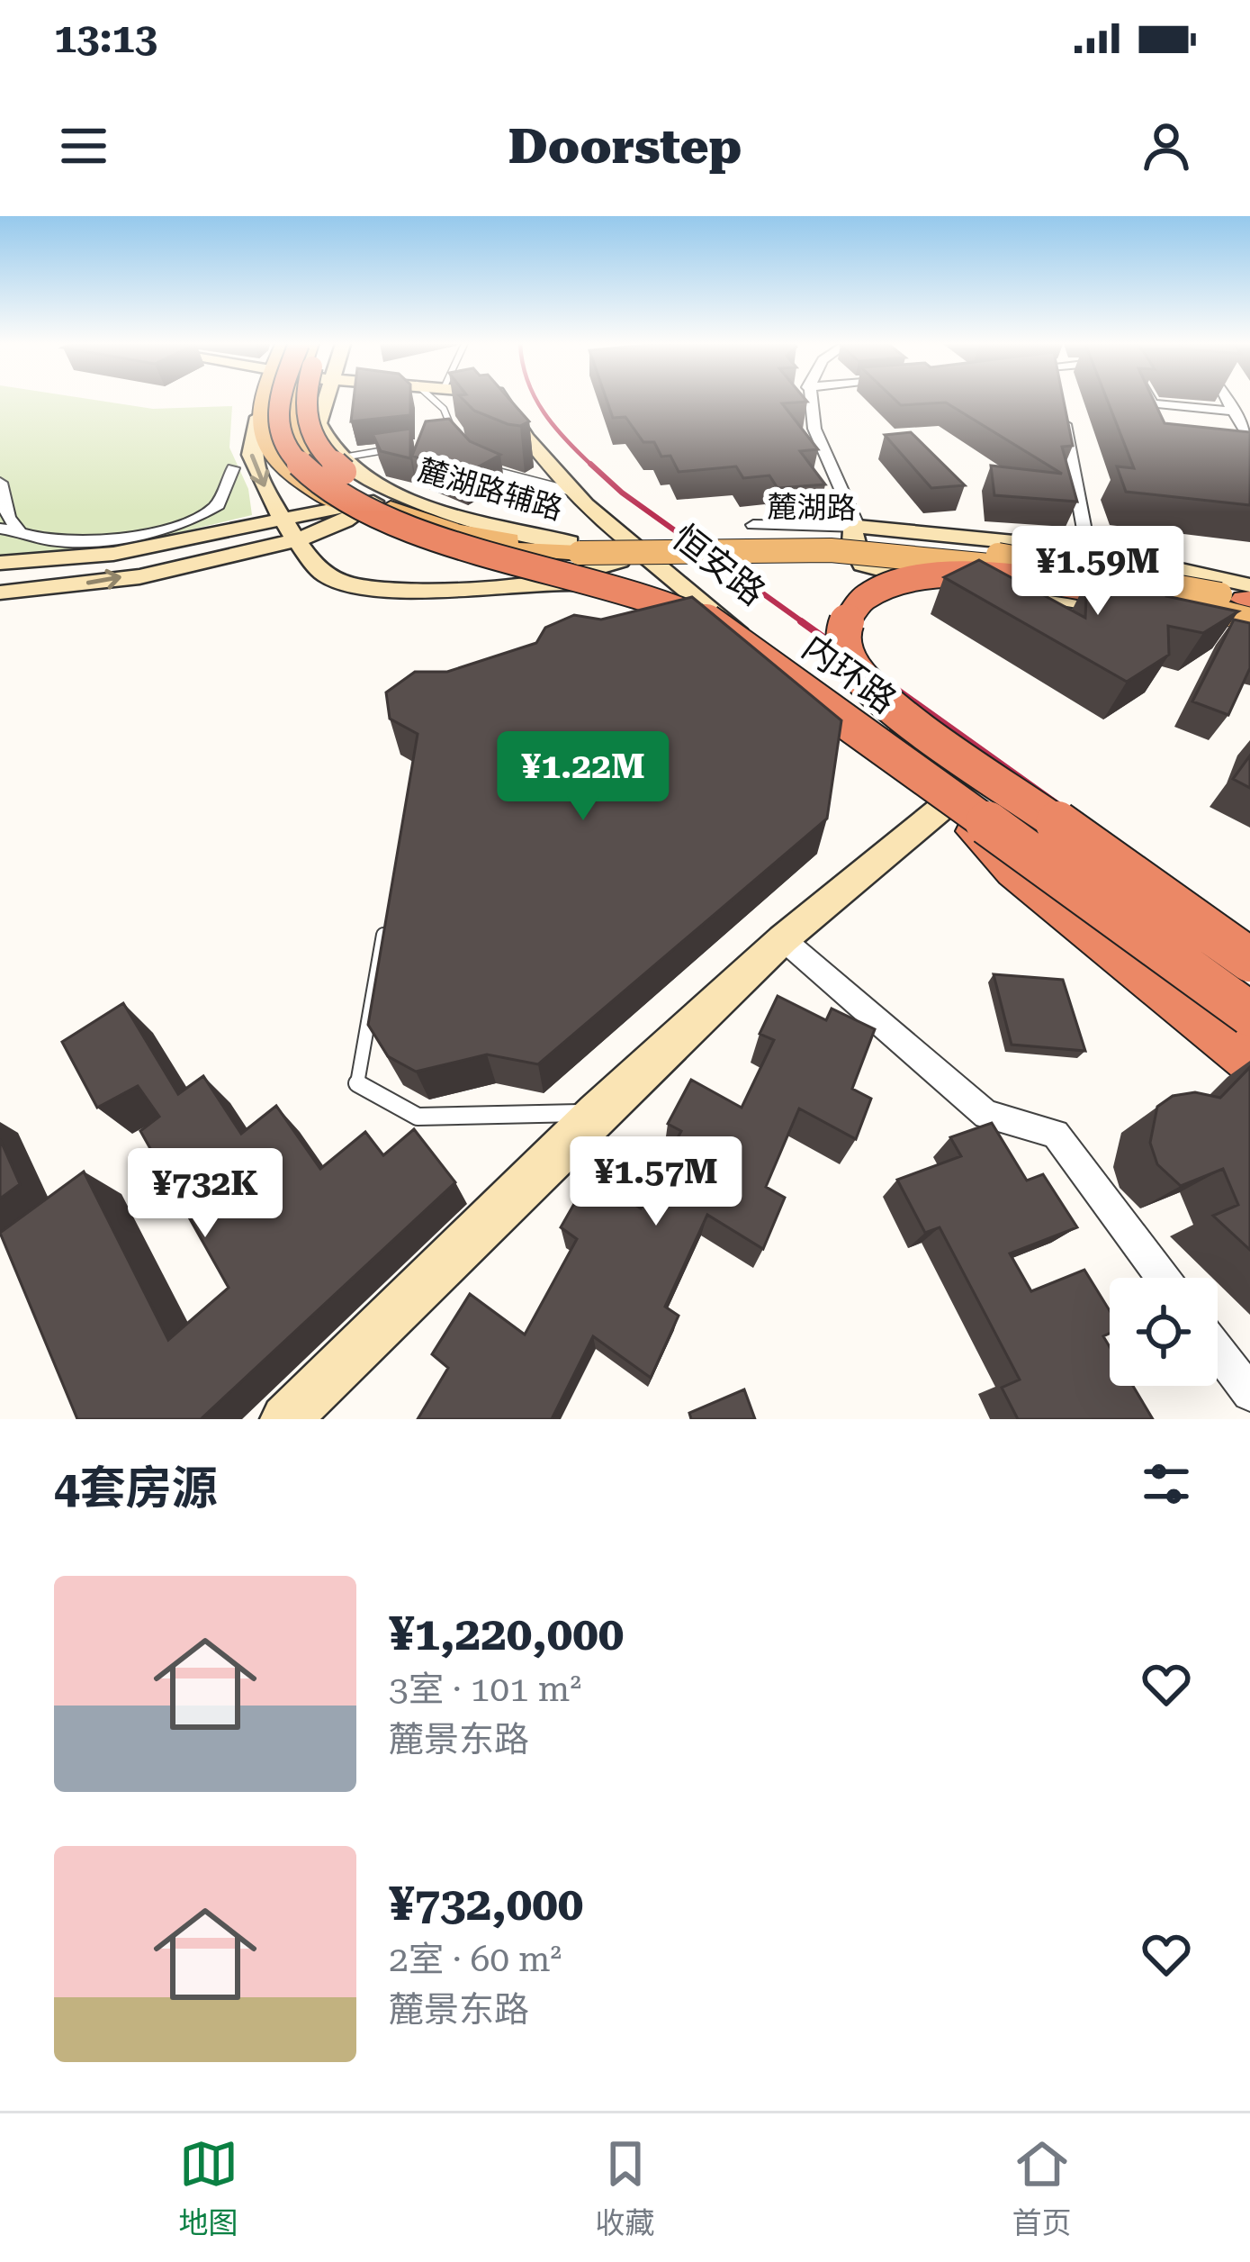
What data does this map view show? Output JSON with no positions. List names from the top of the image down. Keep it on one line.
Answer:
{"streets":{"highway":["内环路"],"main road":["麓湖路"],"street":["麓湖路辅路","恒安路"]},"crossings":[["麓湖路辅路","麓湖路"],["麓湖路辅路","内环路"]],"page":{"status":"13:13","header":"Doorstep","price":["¥1.59M","¥1.22M","¥1.57M","¥732K"],"heading":"4套房源","list":[{"name":"¥1,220,000","note":"3室 · 101 m² · 麓景东路"},{"name":"¥732,000","note":"2室 · 60 m² · 麓景东路"}],"tabs":["地图","收藏","首页"]}}
